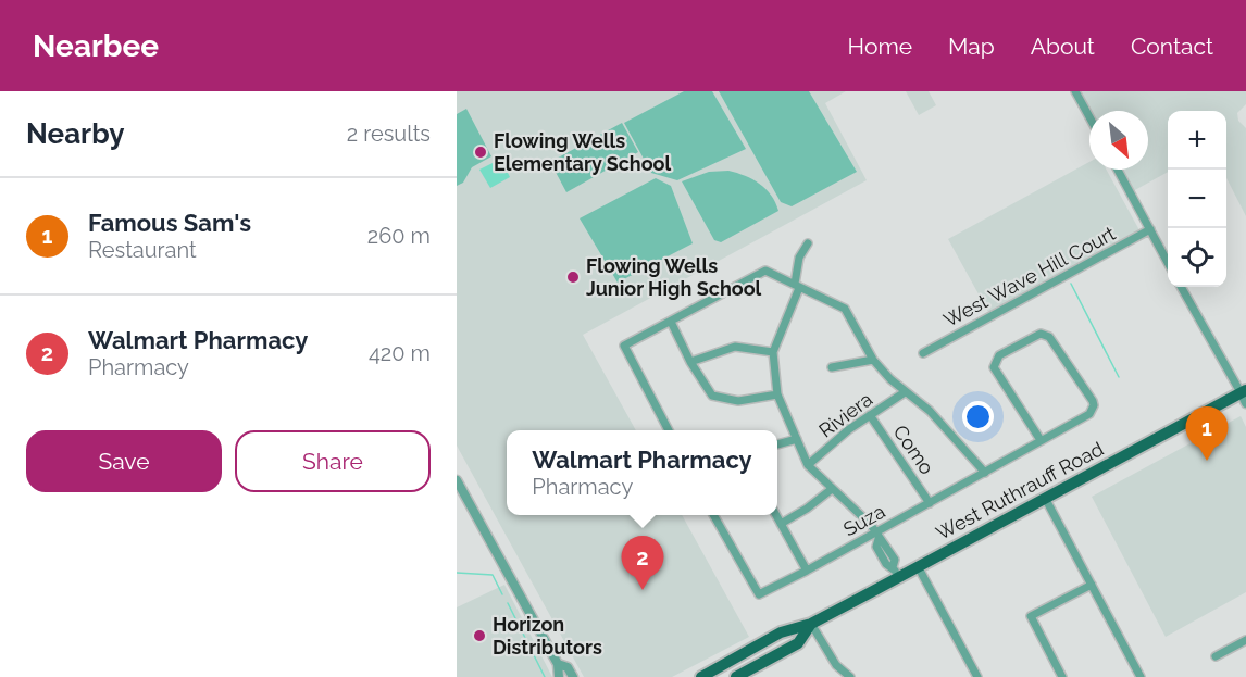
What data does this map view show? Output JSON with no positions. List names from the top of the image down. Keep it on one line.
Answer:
{"streets":{"main road":["West Ruthrauff Road"],"street":["West Wave Hill Court","Riviera","Como","Suza"]},"crossings":[["Riviera","Como"],["Como","Suza"]],"places":["Flowing Wells Elementary School","Flowing Wells Junior High School","Horizon Distributors"],"north":"bottom right","page":{"header":"Nearbee","nav":["Home","Map","About","Contact"],"heading":["Nearby","2 results"],"map_buttons":["+","−"],"list":[{"mark":"1","name":"Famous Sam's","note":"Restaurant","value":"260 m"},{"mark":"2","name":"Walmart Pharmacy","note":"Pharmacy","value":"420 m"}],"pins":["1","2"],"buttons":["Save","Share"],"popup":["Walmart Pharmacy","Pharmacy"]}}
